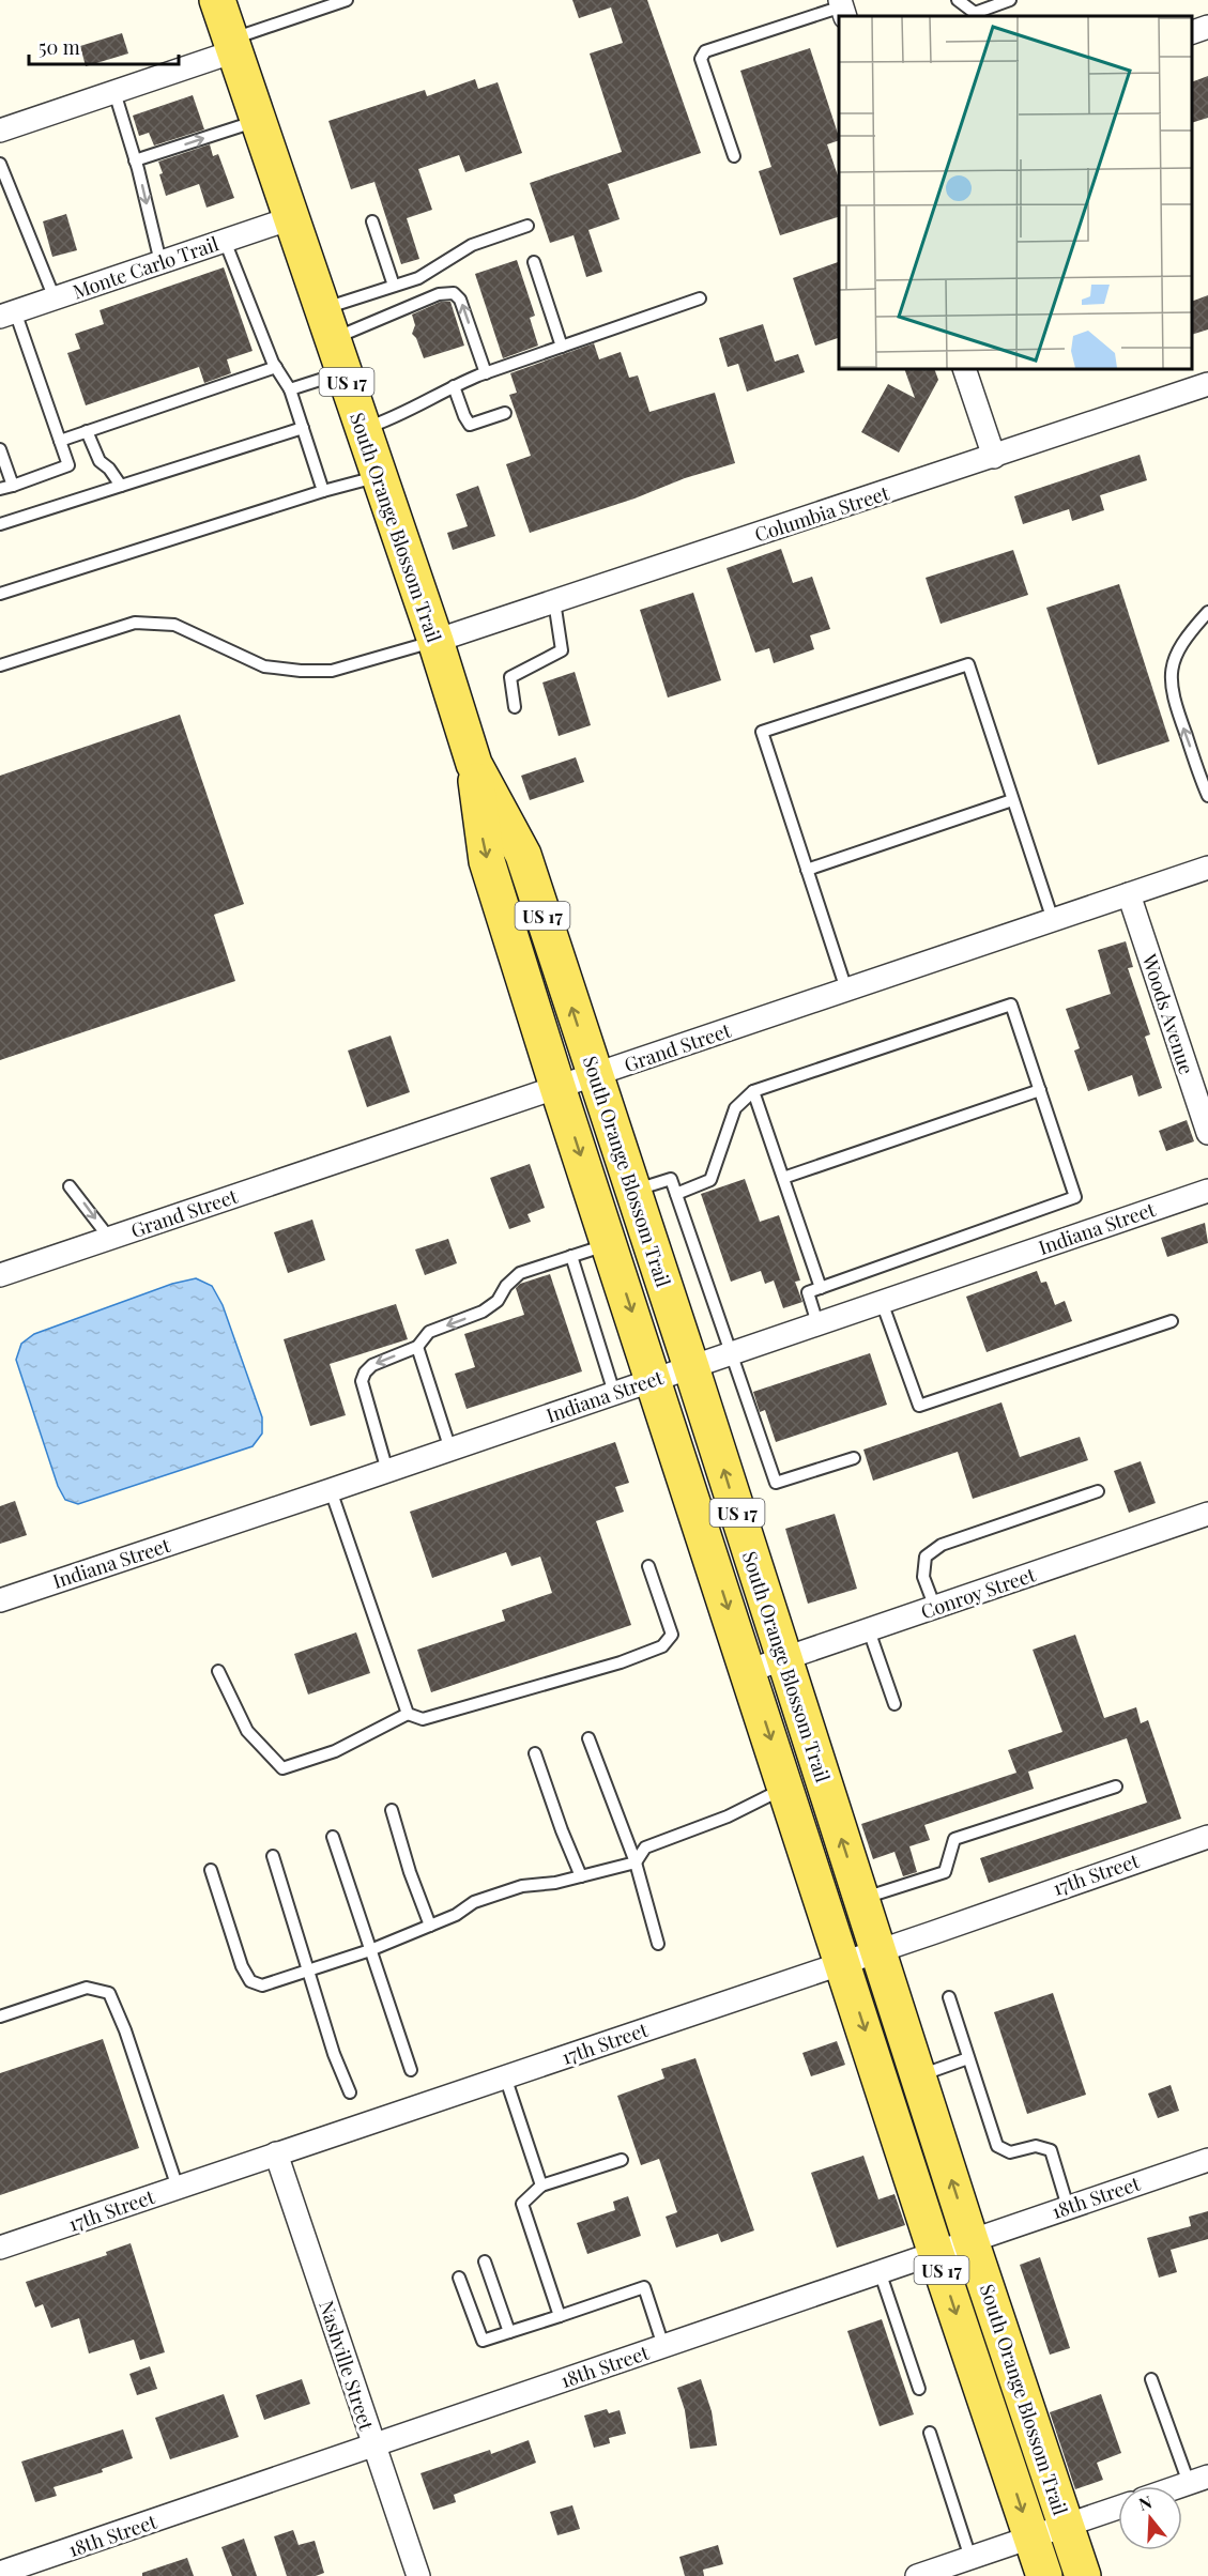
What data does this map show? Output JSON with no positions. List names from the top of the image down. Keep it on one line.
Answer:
{"streets":{"main road":["US 17","South Orange Blossom Trail"],"street":["Monte Carlo Trail","Columbia Street","Woods Avenue","Grand Street","Indiana Street","Conroy Street","17th Street","18th Street","Nashville Street"]},"crossings":[["Monte Carlo Trail","South Orange Blossom Trail"],["Columbia Street","South Orange Blossom Trail"],["South Orange Blossom Trail","Grand Street"],["South Orange Blossom Trail","Indiana Street"],["South Orange Blossom Trail","Conroy Street"],["South Orange Blossom Trail","17th Street"],["South Orange Blossom Trail","18th Street"],["Woods Avenue","Grand Street"],["17th Street","Nashville Street"],["18th Street","Nashville Street"]],"scale_bar":"50 m","north":"top"}
